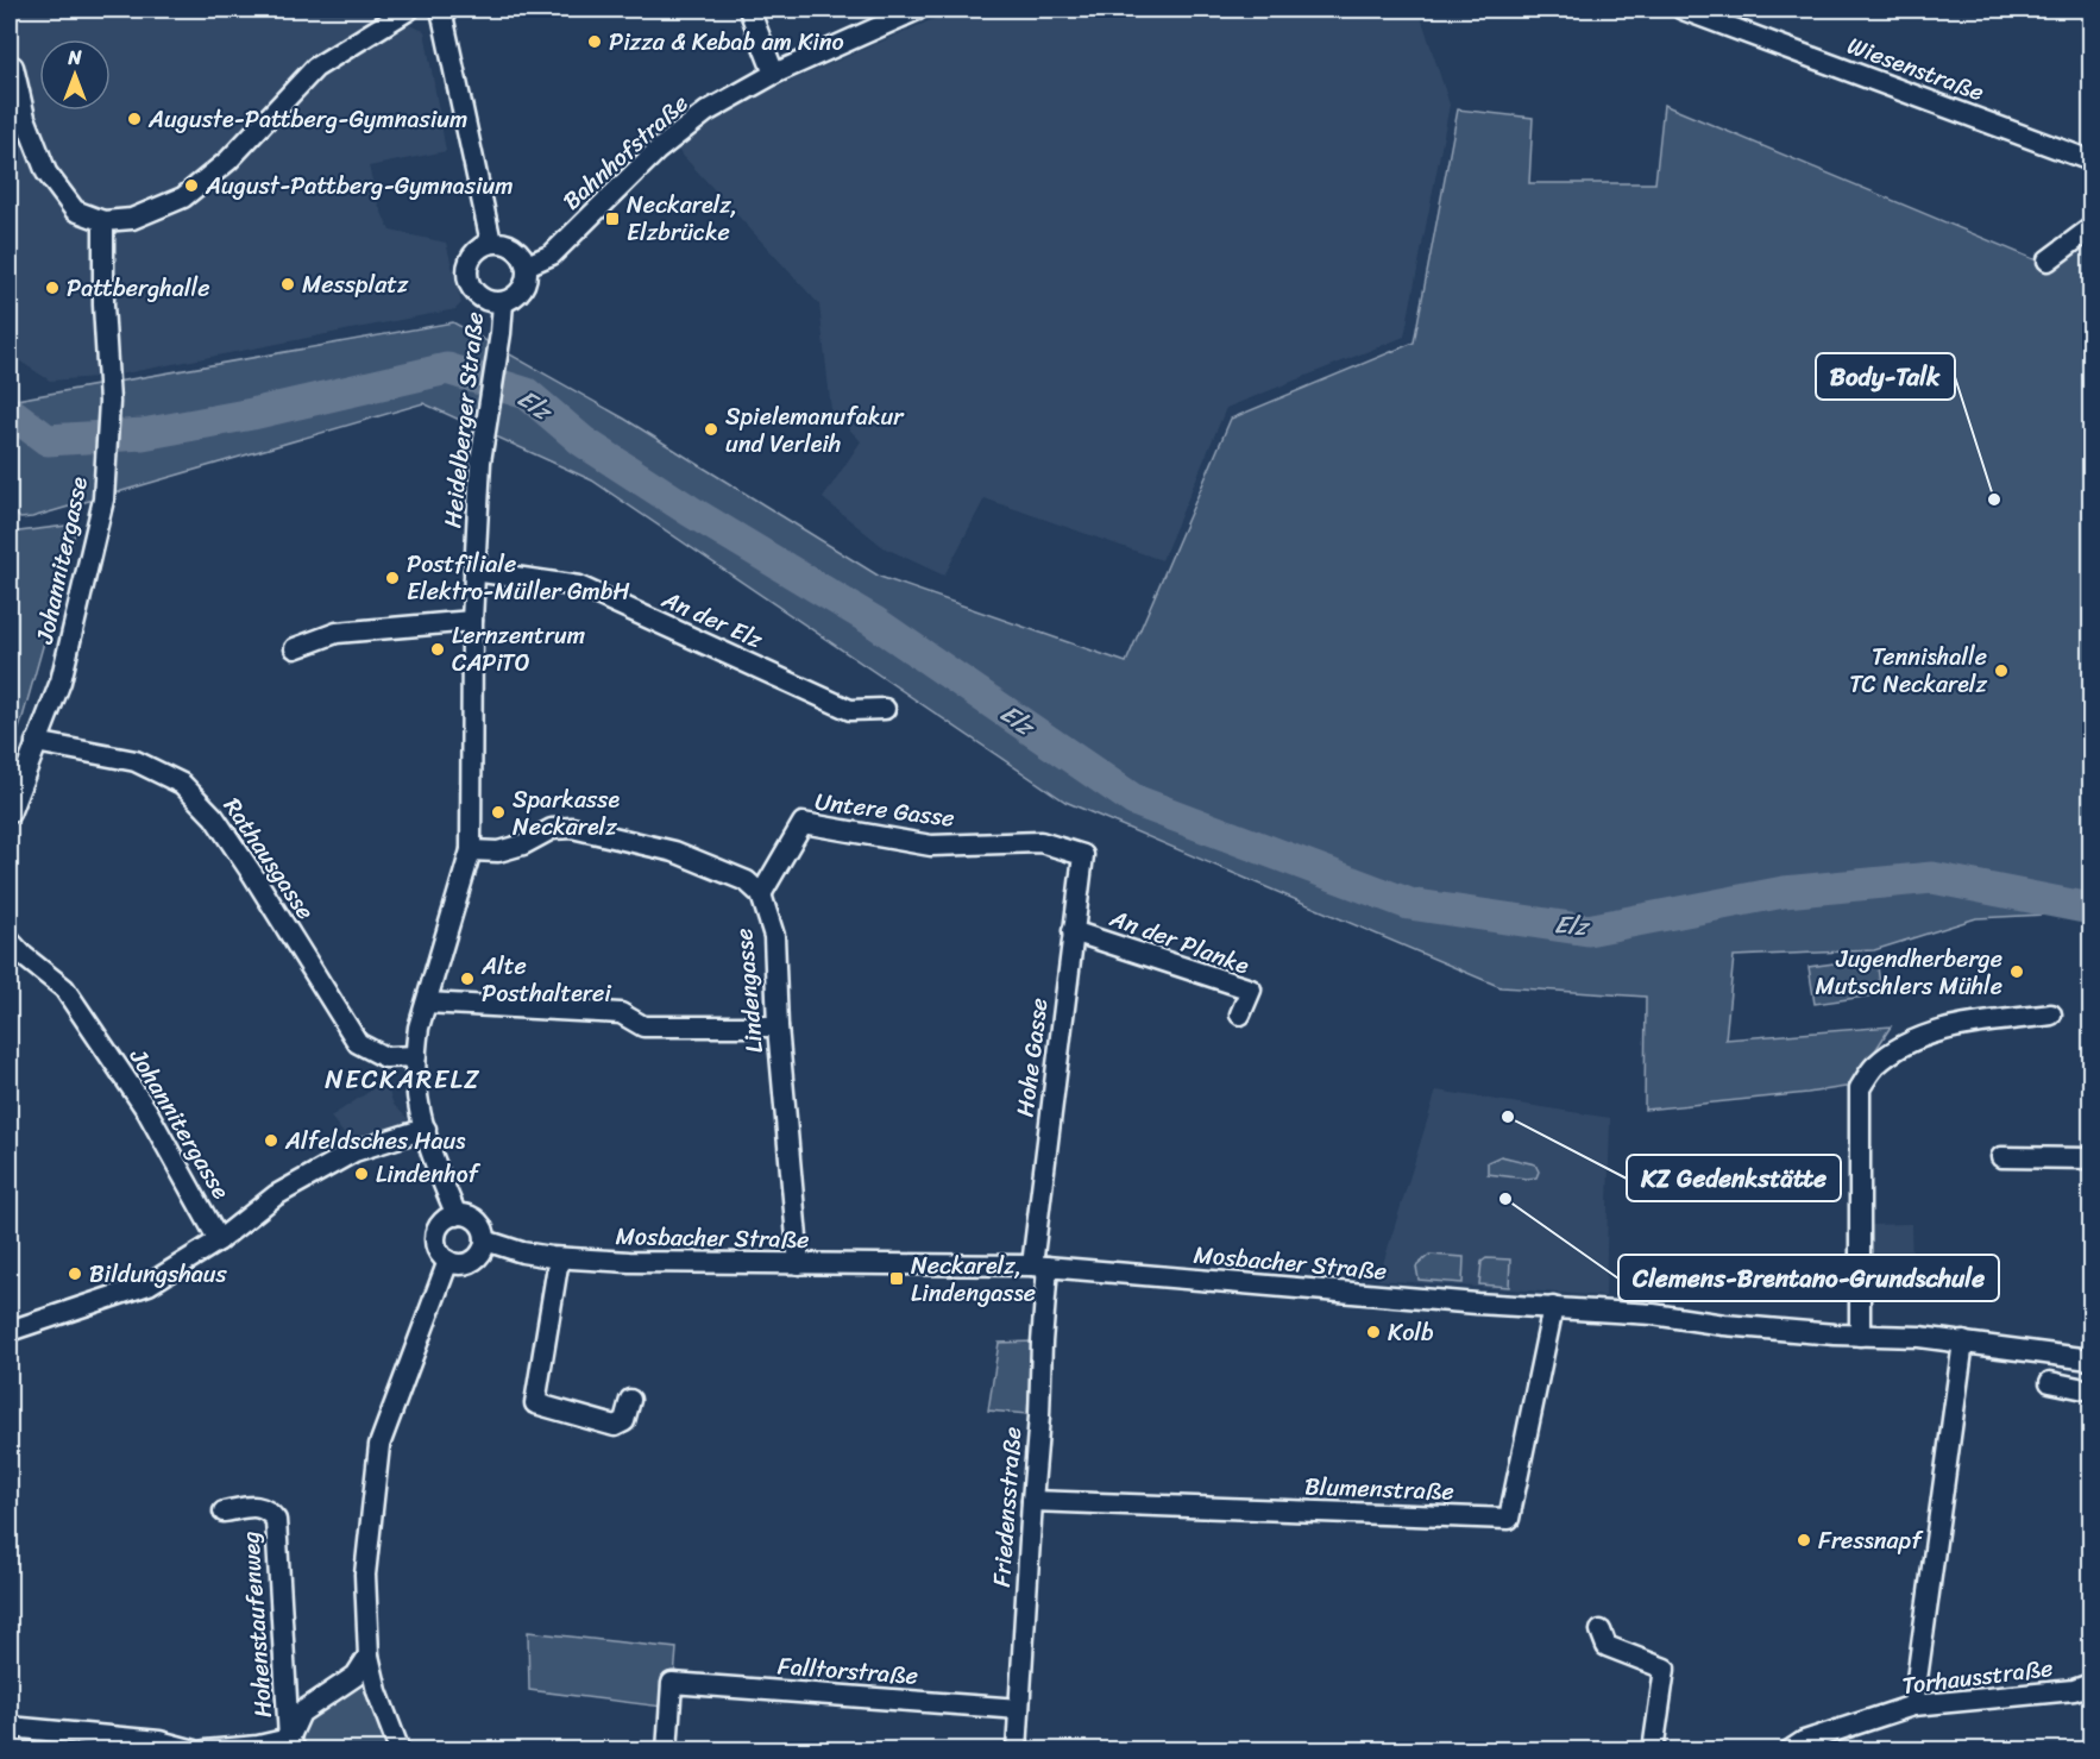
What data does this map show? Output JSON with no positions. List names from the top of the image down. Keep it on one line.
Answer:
{"streets":{"street":["Wiesenstraße","Bahnhofstraße","Heidelberger Straße","Johannitergasse","An der Elz","Untere Gasse","Rathausgasse","An der Planke","Lindengasse","Hohe Gasse","Mosbacher Straße","Blumenstraße","Friedensstraße","Hohenstaufenweg","Falltorstraße","Torhausstraße"]},"crossings":[["Bahnhofstraße","Heidelberger Straße"],["Heidelberger Straße","An der Elz"],["Heidelberger Straße","Rathausgasse"],["Heidelberger Straße","Lindengasse"],["Heidelberger Straße","Mosbacher Straße"],["Johannitergasse","Rathausgasse"],["Untere Gasse","Lindengasse"],["Untere Gasse","Hohe Gasse"],["An der Planke","Hohe Gasse"],["Lindengasse","Mosbacher Straße"],["Hohe Gasse","Mosbacher Straße"],["Hohe Gasse","Friedensstraße"],["Mosbacher Straße","Blumenstraße"],["Mosbacher Straße","Friedensstraße"],["Blumenstraße","Friedensstraße"],["Friedensstraße","Falltorstraße"]],"districts":["NECKARELZ"],"water":["Elz"],"places":{"other":["Pizza & Kebab am Kino","Auguste-Pattberg-Gymnasium","August-Pattberg-Gymnasium","Messplatz","Pattberghalle","Spielemanufakur und Verleih","Body-Talk","Postfiliale Elektro-Müller GmbH","Lernzentrum CAPiTO","Tennishalle TC Neckarelz","Sparkasse Neckarelz","Jugendherberge Mutschlers Mühle","Alte Posthalterei","KZ Gedenkstätte","Alfeldsches Haus","Lindenhof","Clemens-Brentano-Grundschule","Bildungshaus","Kolb","Fressnapf"],"transit":["Neckarelz, Elzbrücke","Neckarelz, Lindengasse"]},"north":"top"}
